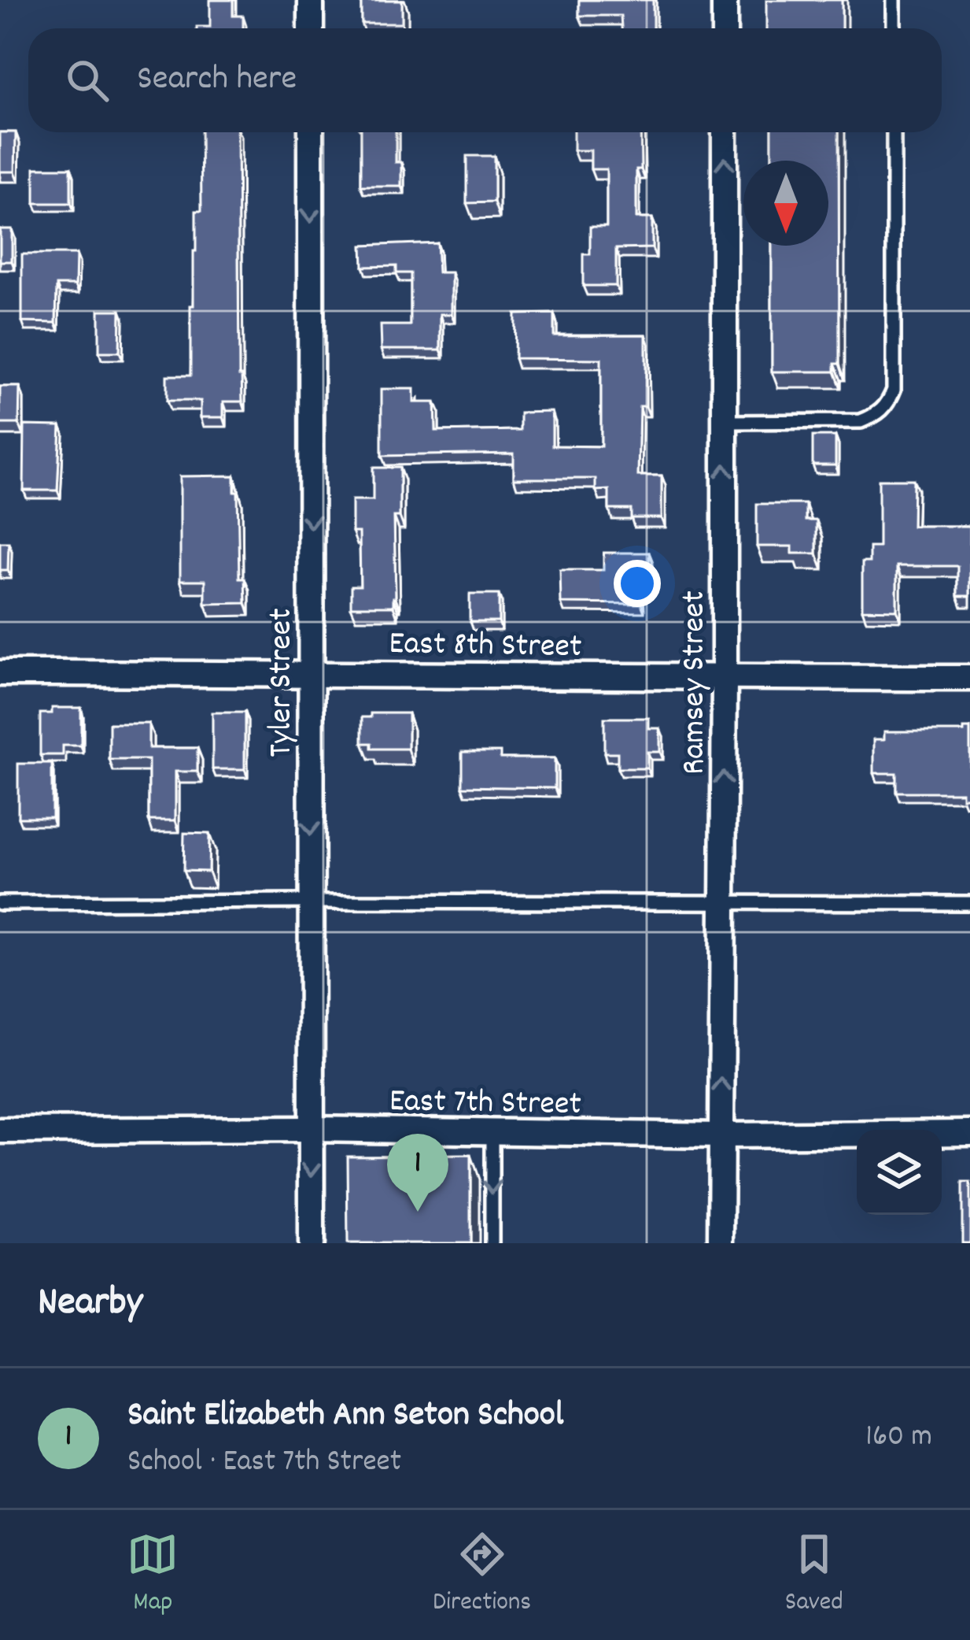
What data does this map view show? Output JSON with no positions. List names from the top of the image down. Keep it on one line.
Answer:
{"streets":{"street":["East 8th Street","Tyler Street","Ramsey Street","East 7th Street"]},"crossings":[["East 8th Street","Tyler Street"],["East 8th Street","Ramsey Street"],["Tyler Street","East 7th Street"],["Ramsey Street","East 7th Street"]],"one_way":["Tyler Street","Ramsey Street"],"north":"bottom","page":{"search":"Search here","pins":"1","heading":"Nearby","list":[{"mark":"1","name":"Saint Elizabeth Ann Seton School","note":"School · East 7th Street","value":"160 m"}],"nav":["Map","Directions","Saved"]}}
